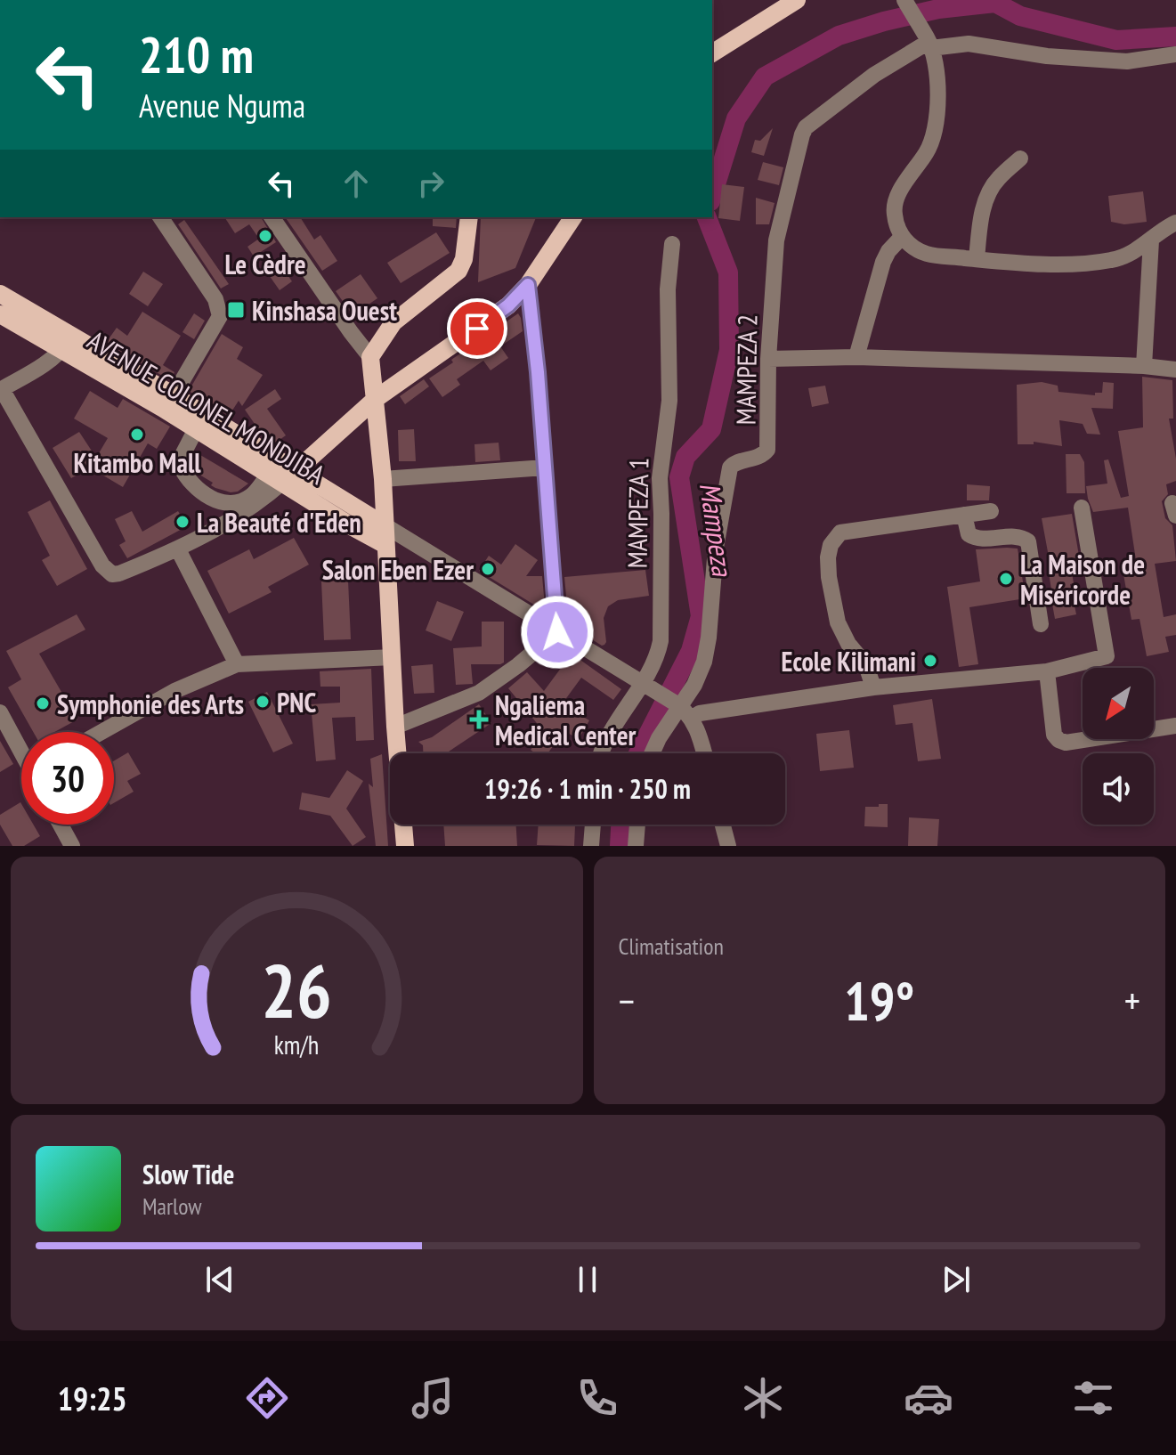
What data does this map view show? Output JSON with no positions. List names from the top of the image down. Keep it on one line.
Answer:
{"streets":{"main road":["AVENUE COLONEL MONDJIBA"],"street":["MAMPEZA 2","MAMPEZA 1"]},"water":["Mampeza"],"places":{"other":["Le Cèdre","Kitambo Mall","La Beauté d'Eden","Salon Eben Ezer","La Maison de Miséricorde","Ecole Kilimani","PNC","Symphonie des Arts"],"transit":["Kinshasa Ouest"],"health":["Ngaliema Medical Center"]},"north":"bottom left","page":{"turn":["210 m","Avenue Nguma"],"limit":"30","trip":"19:26 · 1 min · 250 m","tile":"Climatisation","heat":["−","19°","+"],"song":["Slow Tide","Marlow"],"tabs":"19:25","gauge":["26","km/h"]}}
